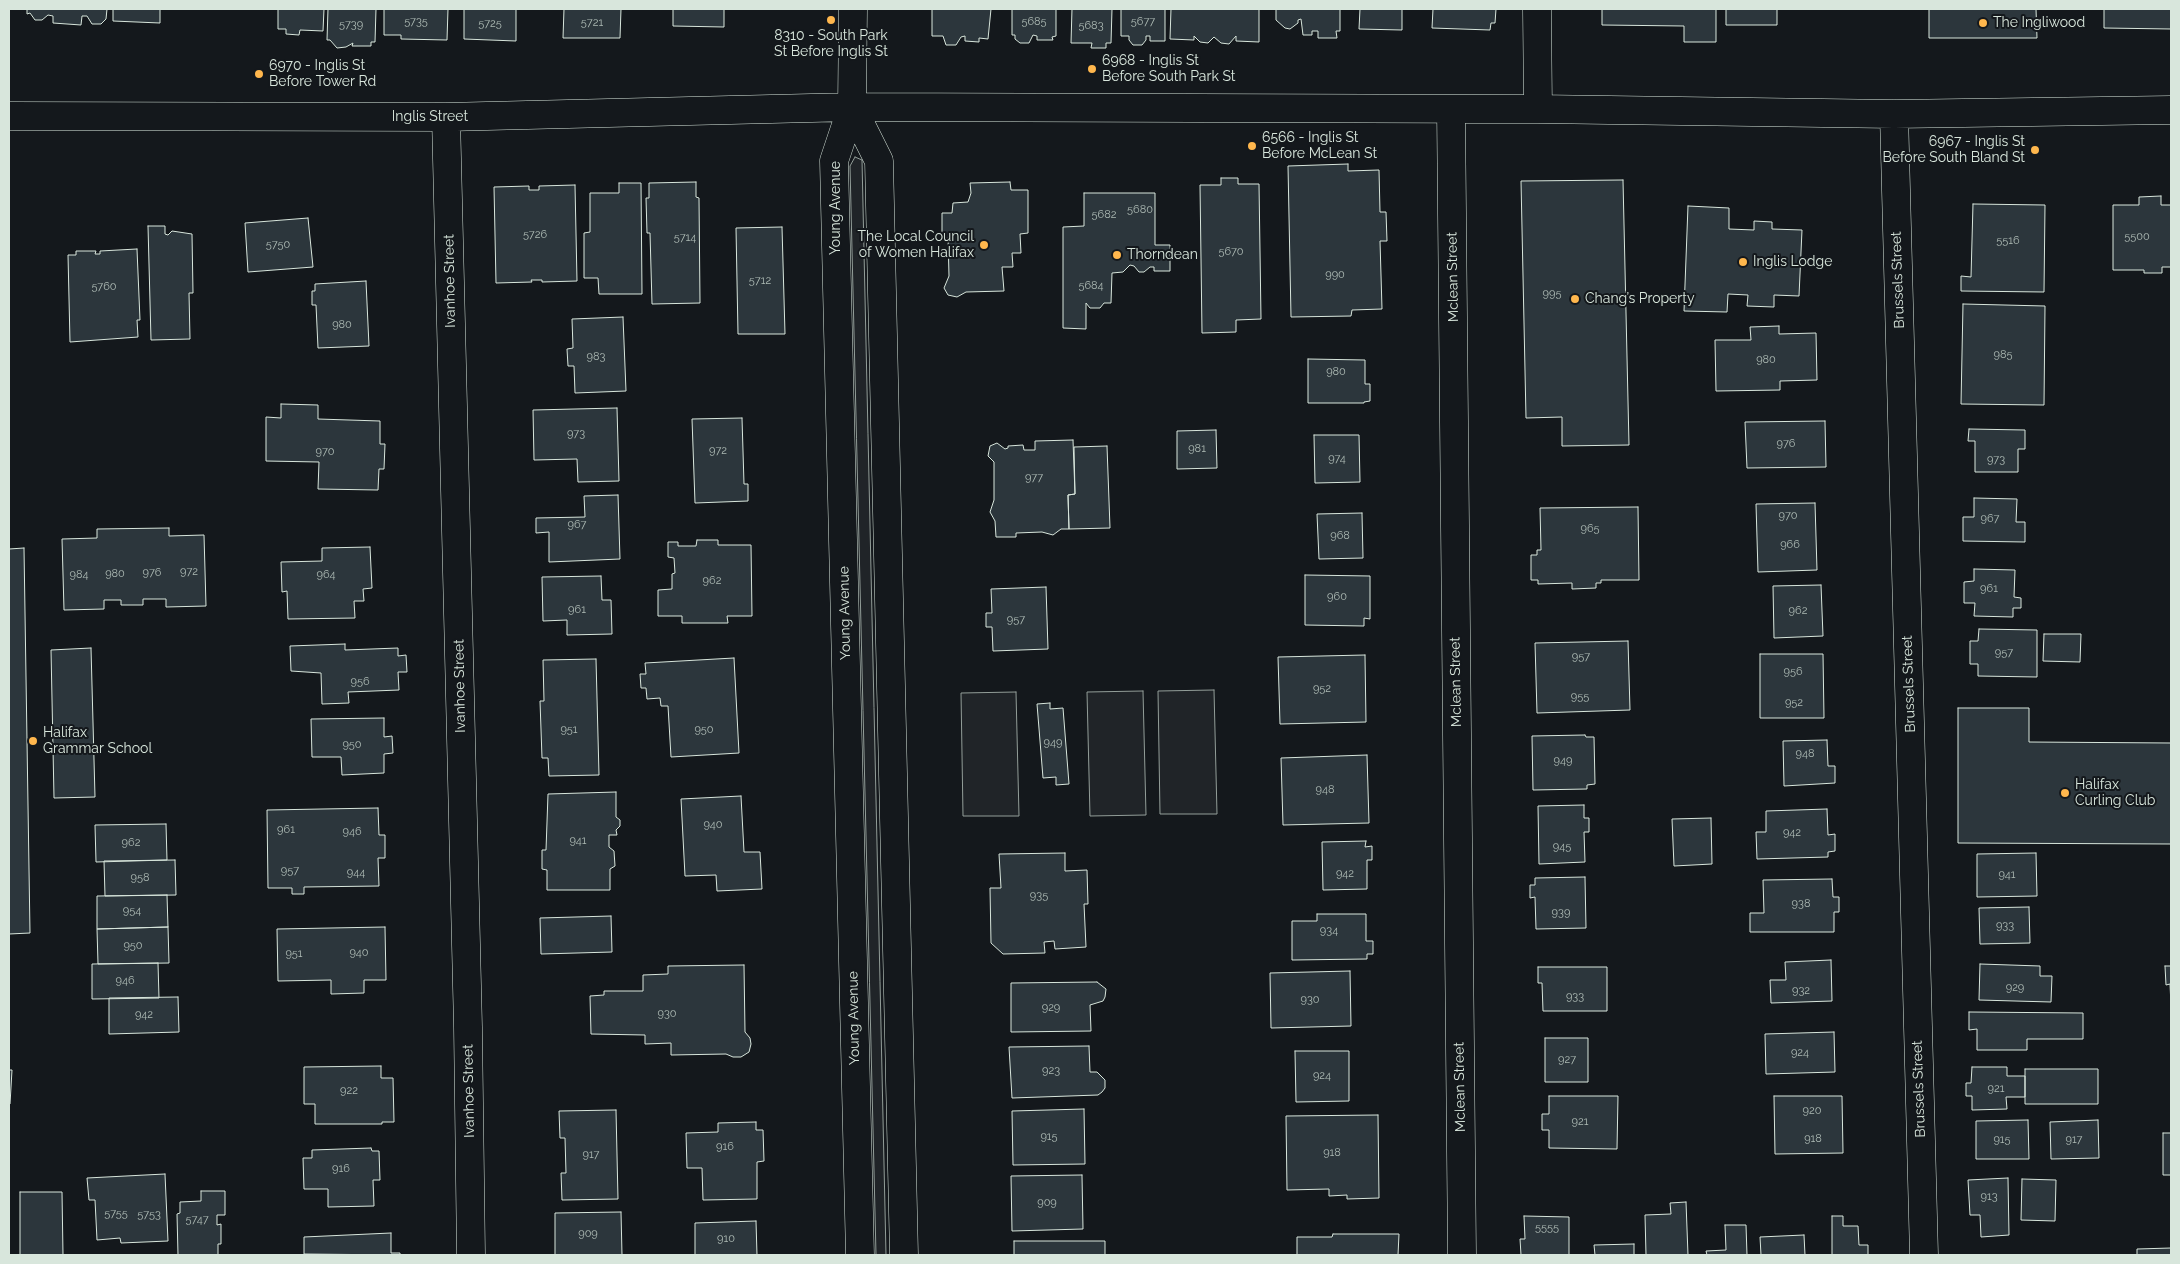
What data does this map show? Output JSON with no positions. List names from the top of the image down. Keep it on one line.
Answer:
{"streets":{"street":["Inglis Street","Young Avenue","Mclean Street","Brussels Street","Ivanhoe Street"]},"crossings":[["Inglis Street","Young Avenue"],["Inglis Street","Mclean Street"],["Inglis Street","Brussels Street"],["Inglis Street","Ivanhoe Street"]],"places":["8310 - South Park St Before Inglis St","The Ingliwood","6968 - Inglis St Before South Park St","6970 - Inglis St Before Tower Rd","6566 - Inglis St Before McLean St","6967 - Inglis St Before South Bland St","The Local Council of Women Halifax","Thorndean","Inglis Lodge","Chang’s Property","Halifax Grammar School","Halifax Curling Club"],"house_numbers":["5735","5685","5677","5721","5725","5739","5683","5680","5682","5726","5500","5714","5516","5750","5670","990","5712","5684","5760","995","980","985","983","980","980","973","976","981","972","970","974","973","977","970","967","967","965","968","966","972","976","980","984","964","962","961","960","961","962","957","957","957","956","956","952","955","952","951","950","949","950","948","949","948","940","961","946","942","941","962","945","957","944","942","941","958","935","938","954","939","933","934","950","940","951","946","929","932","933","930","929","930","942","924","927","923","924","921","922","920","921","915","918","915","917","916","918","917","916","913","909","5755","5753","5747","5555","909","910"]}
